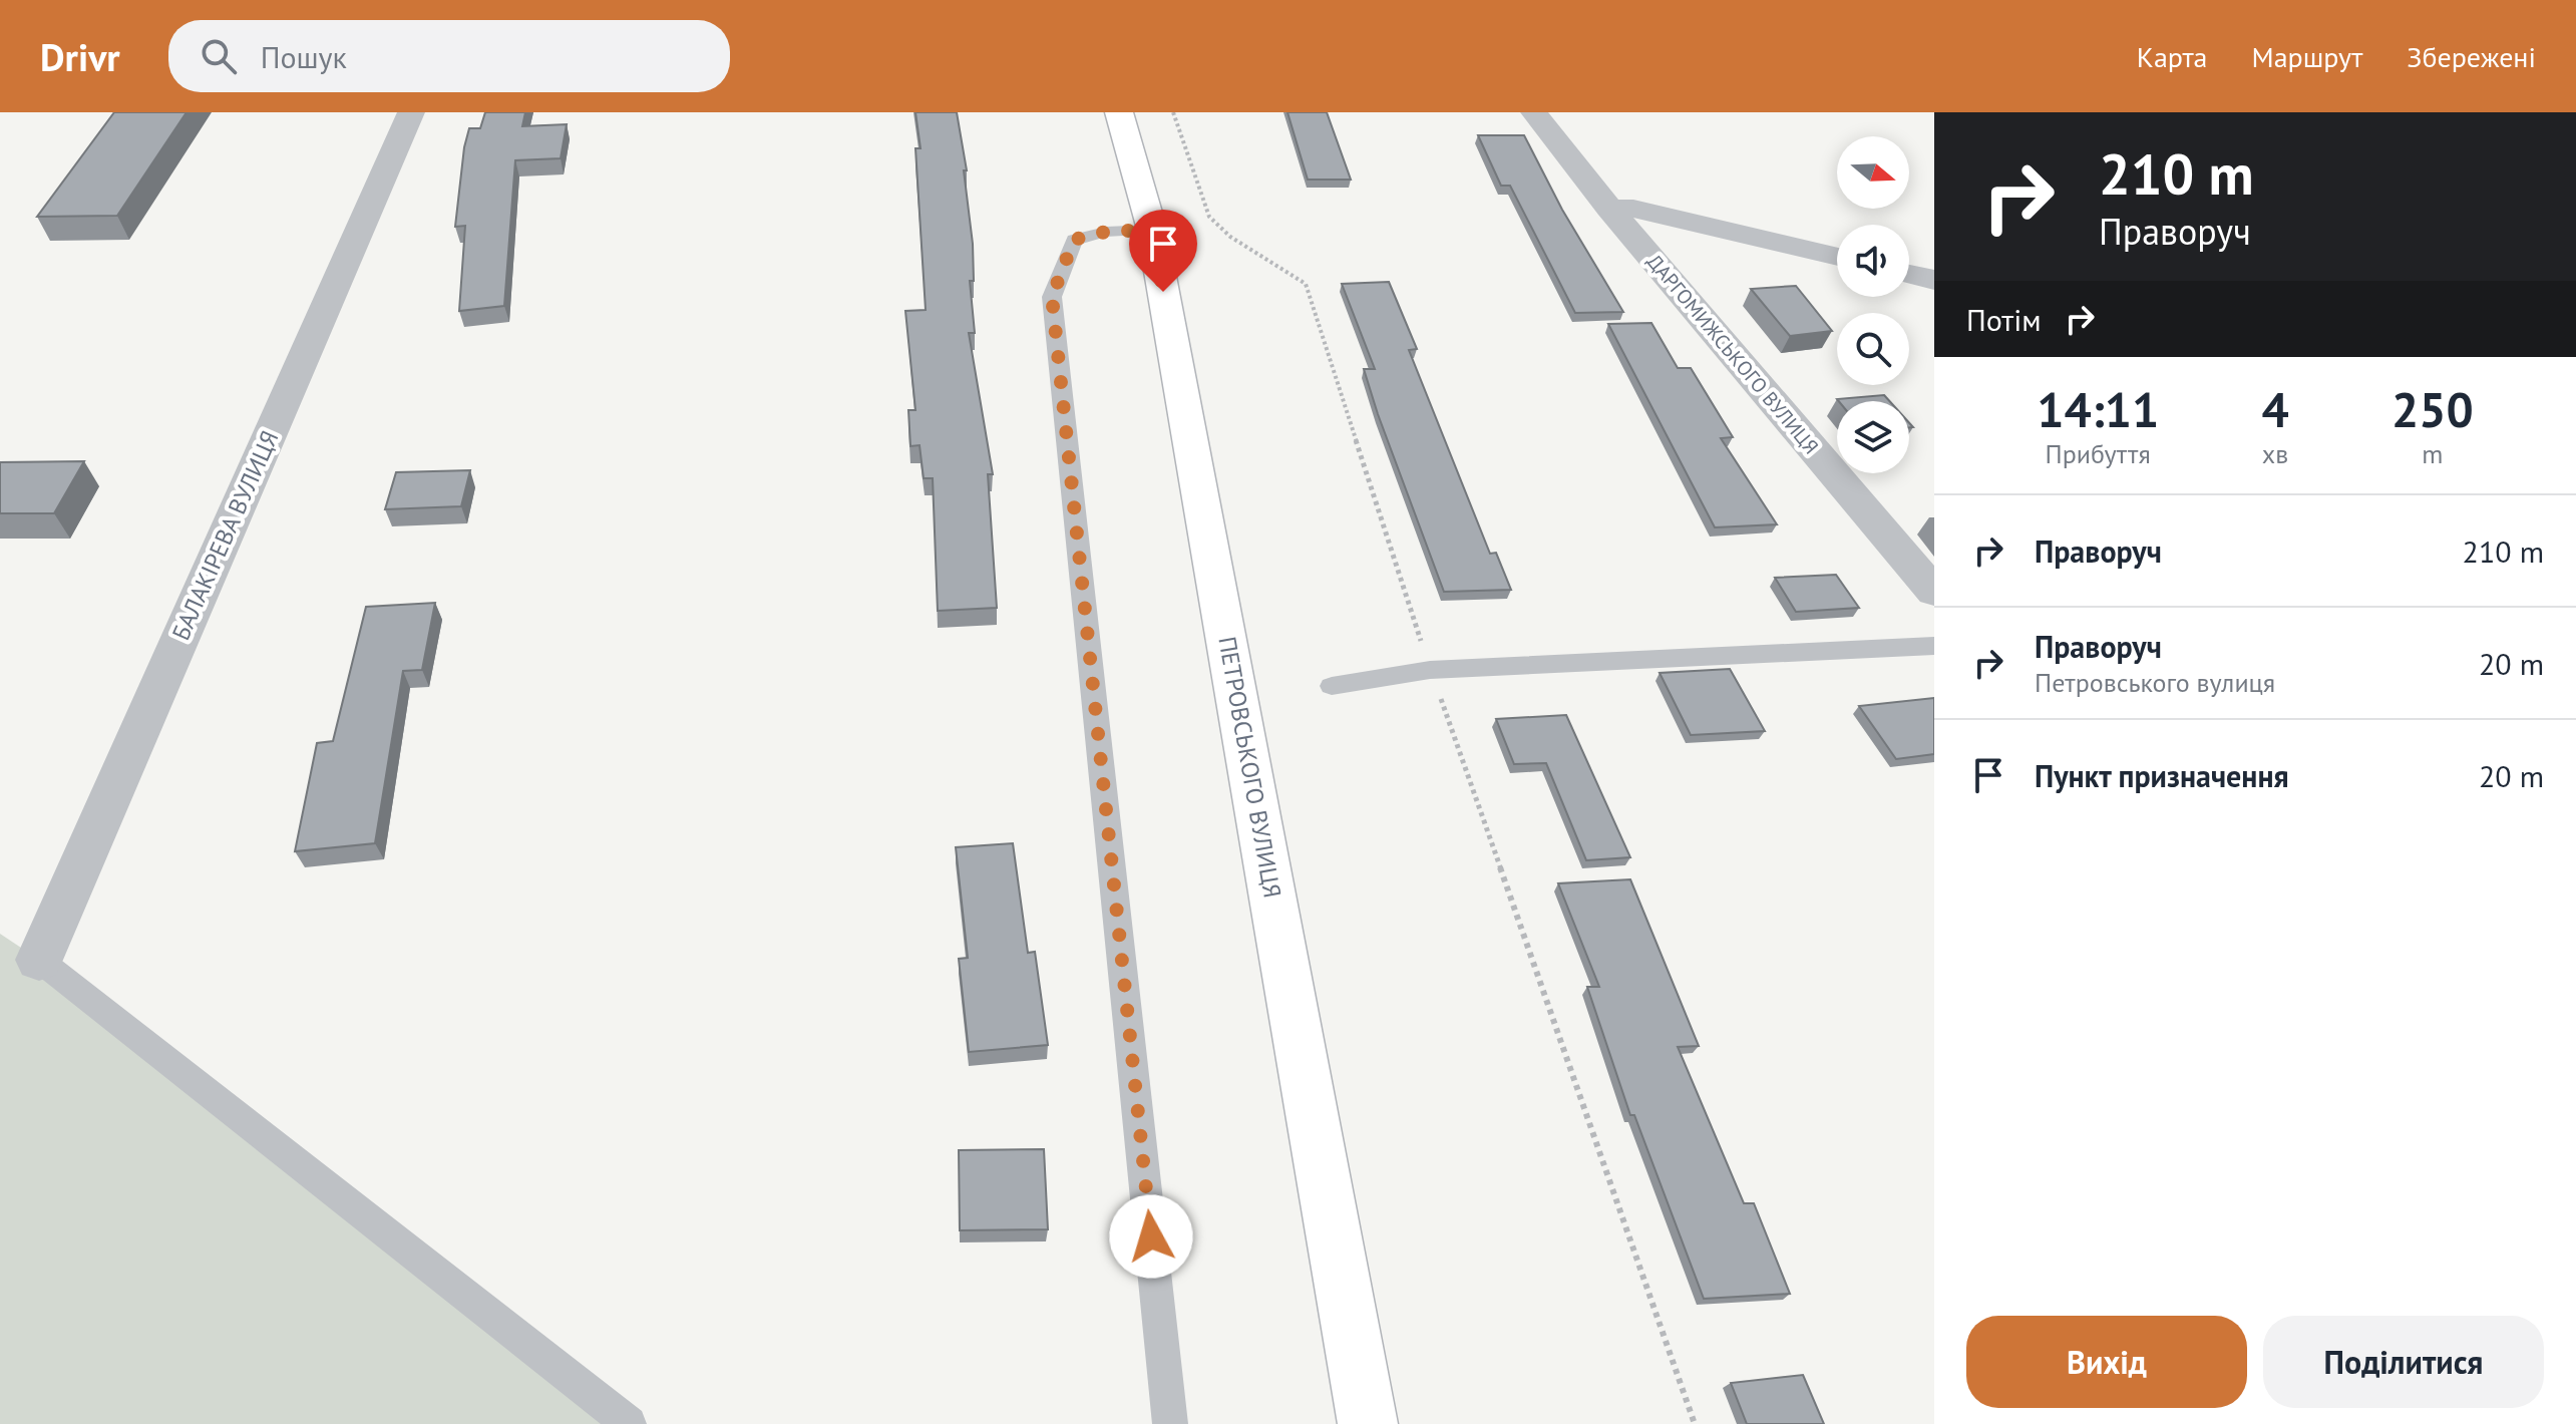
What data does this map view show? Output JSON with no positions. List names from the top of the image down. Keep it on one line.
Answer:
{"streets":{"main road":["ПЕТРОВСЬКОГО ВУЛИЦЯ"],"street":["ДАРГОМИЖСЬКОГО ВУЛИЦЯ","БАЛАКІРЕВА ВУЛИЦЯ"]},"north":"right","page":{"header":"Drivr","search":"Пошук","nav":["Карта","Маршрут","Збережені"],"turn":["210 m","Праворуч"],"then":"Потім","eta":["14:11","Прибуття","4","хв","250","m"],"list":[{"name":"Праворуч","value":"210 m"},{"name":"Праворуч","note":"Петровського вулиця","value":"20 m"},{"name":"Пункт призначення","value":"20 m"}],"buttons":["Вихід","Поділитися"]}}
